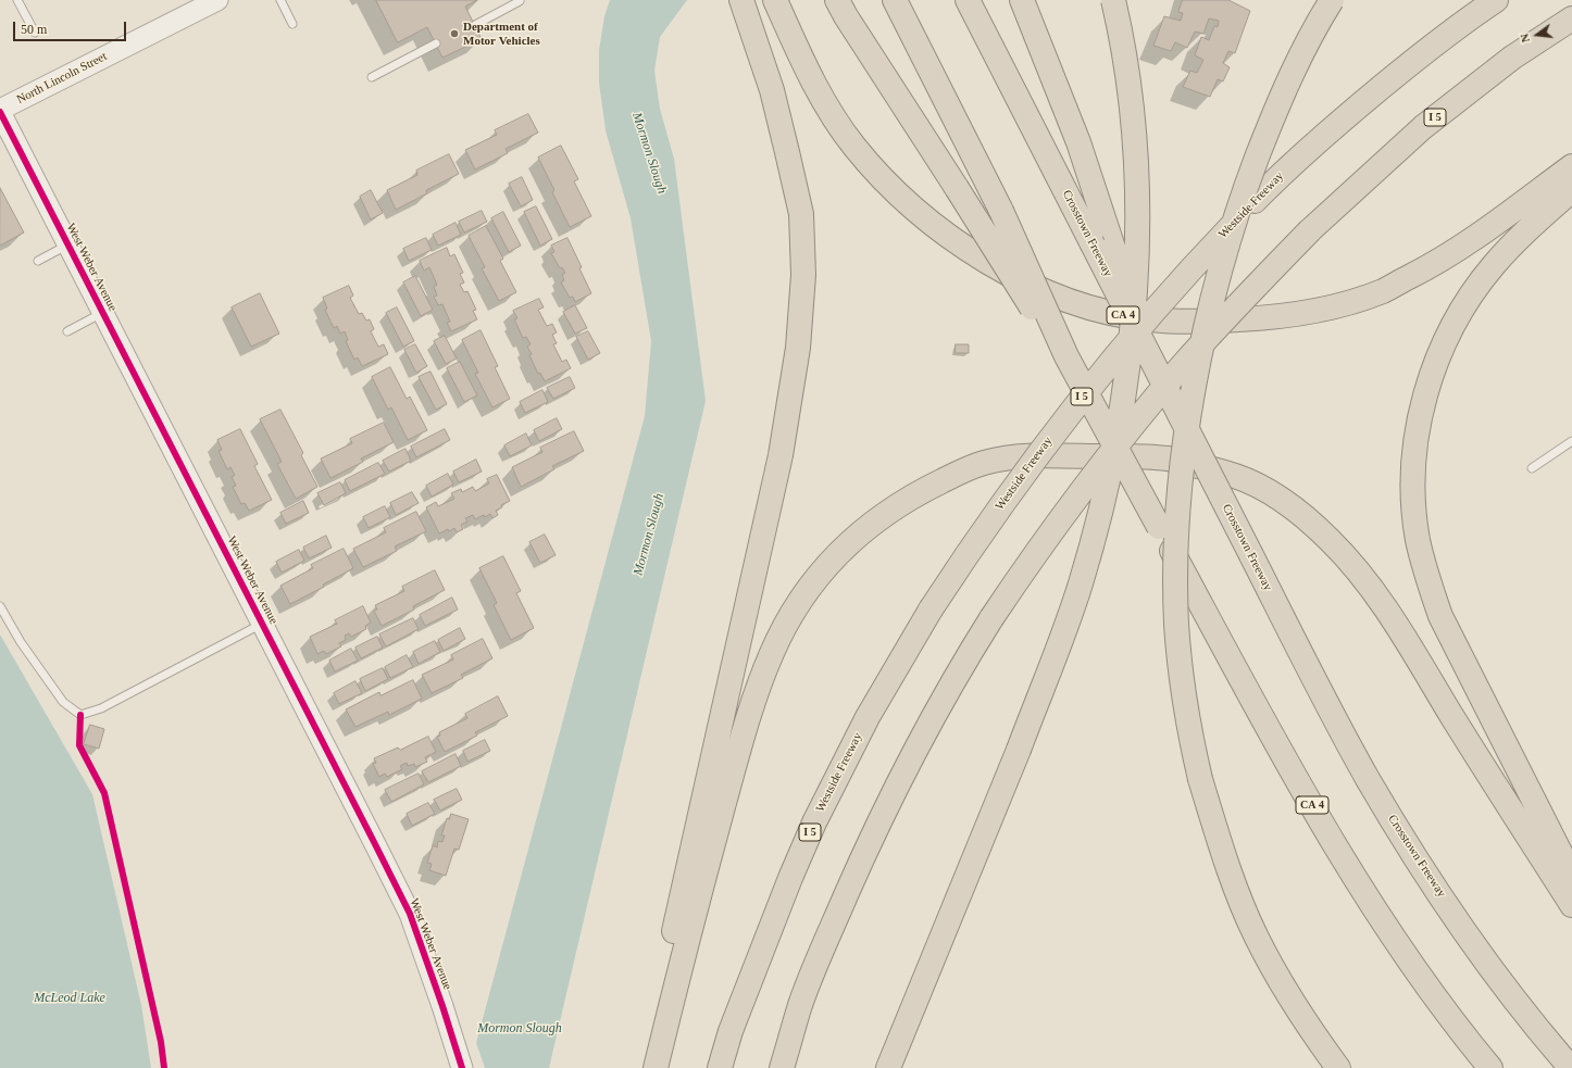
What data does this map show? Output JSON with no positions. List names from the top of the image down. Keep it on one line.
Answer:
{"streets":{"highway":["I 5","Westside Freeway","Crosstown Freeway","CA 4"],"street":["North Lincoln Street","West Weber Avenue"]},"crossings":[["North Lincoln Street","West Weber Avenue"]],"water":["Mormon Slough","McLeod Lake"],"places":["Department of Motor Vehicles"],"scale_bar":"50 m","north":"left"}
